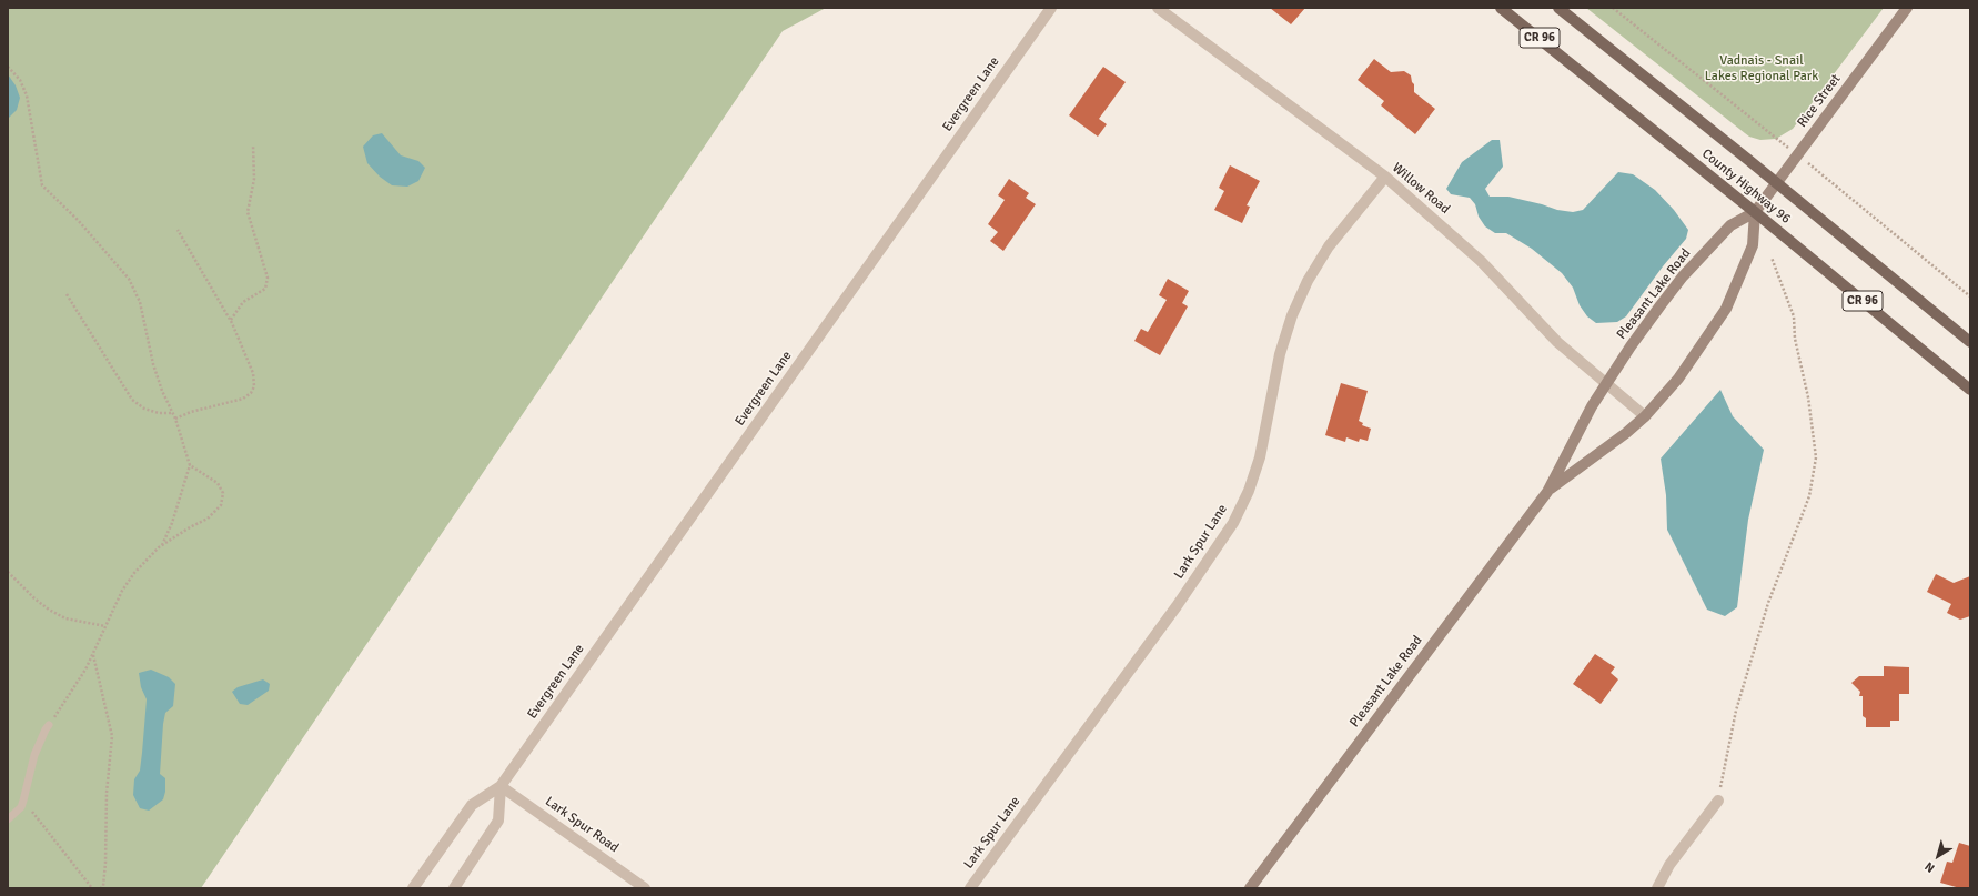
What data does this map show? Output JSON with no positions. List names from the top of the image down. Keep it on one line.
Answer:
{"streets":{"main road":["CR 96","County Highway 96"],"street":["Evergreen Lane","Rice Street","Willow Road","Pleasant Lake Road","Lark Spur Lane","Lark Spur Road"]},"crossings":[["Evergreen Lane","Lark Spur Road"],["Rice Street","County Highway 96"],["Rice Street","Pleasant Lake Road"],["County Highway 96","Pleasant Lake Road"],["Willow Road","Pleasant Lake Road"],["Willow Road","Lark Spur Lane"]],"parks":["Vadnais - Snail Lakes Regional Park"],"north":"bottom left"}
